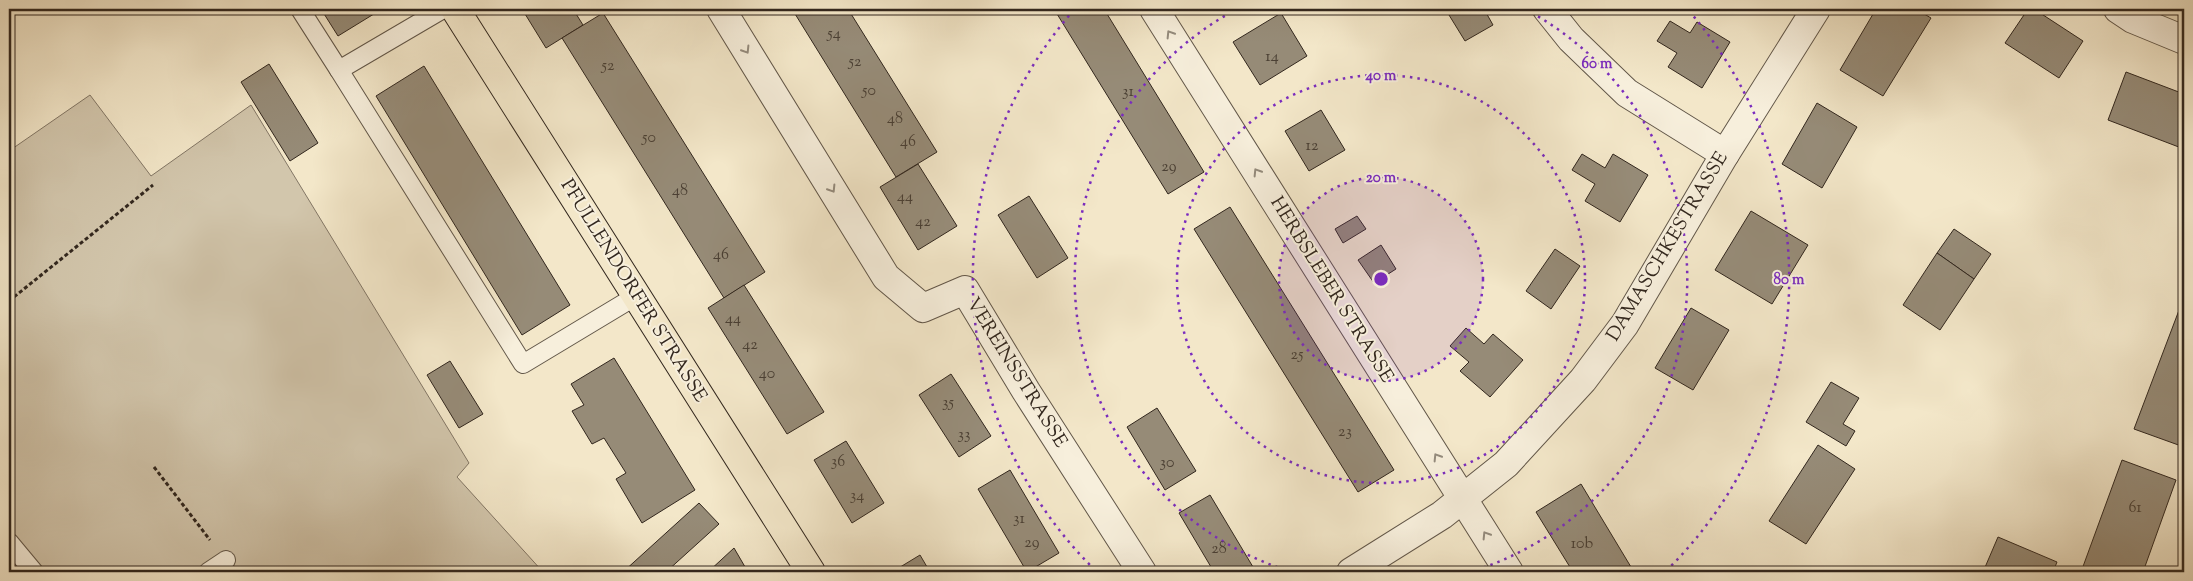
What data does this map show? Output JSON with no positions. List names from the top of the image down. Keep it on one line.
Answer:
{"streets":{"main road":["PFULLENDORFER STRASSE"],"street":["DAMASCHKESTRASSE","HERBSLEBER STRASSE","VEREINSSTRASSE"]},"crossings":[["DAMASCHKESTRASSE","HERBSLEBER STRASSE"]],"one_way":["HERBSLEBER STRASSE","VEREINSSTRASSE"],"house_numbers":["54","14","52","52","50","31","48","50","46","12","29","48","44","42","46","44","42","25","40","35","23","33","36","30","34","61","31","29","10b","28"],"rings":["60 m","40 m","20 m","80 m"]}
